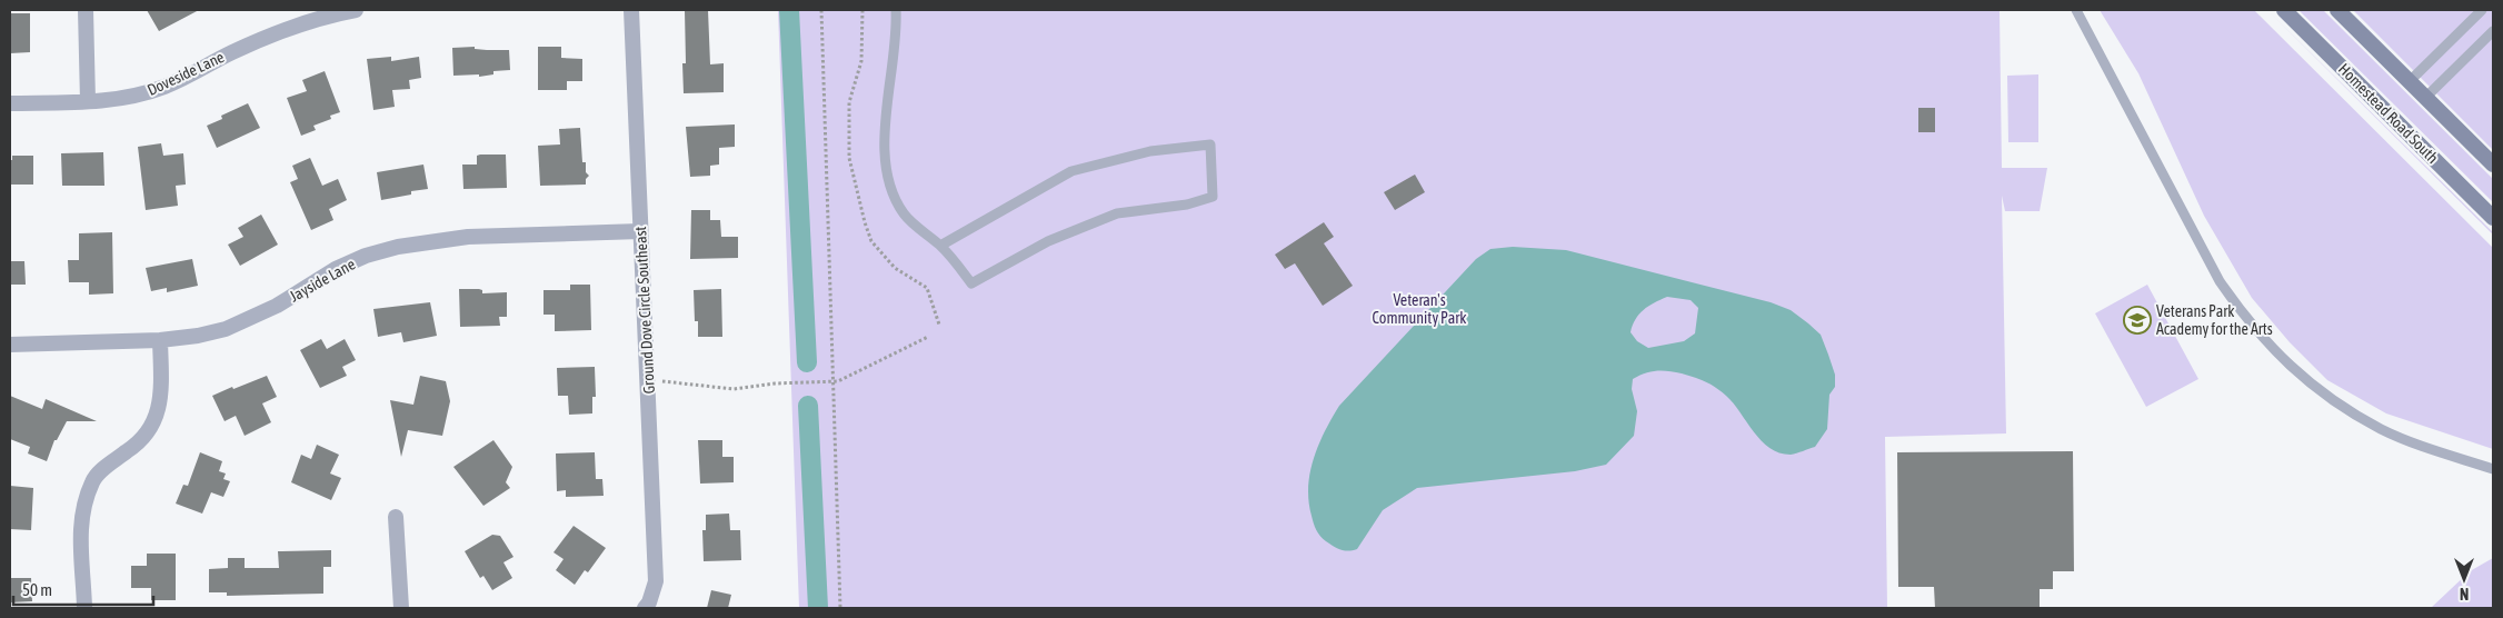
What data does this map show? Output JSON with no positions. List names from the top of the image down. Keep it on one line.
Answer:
{"streets":{"main road":["Homestead Road South"],"street":["Doveside Lane","Jayside Lane","Ground Dove Circle Southeast"]},"crossings":[["Jayside Lane","Ground Dove Circle Southeast"]],"parks":["Veteran's Community Park"],"places":{"school or university":["Veterans Park Academy for the Arts"]},"scale_bar":"50 m","north":"bottom"}
